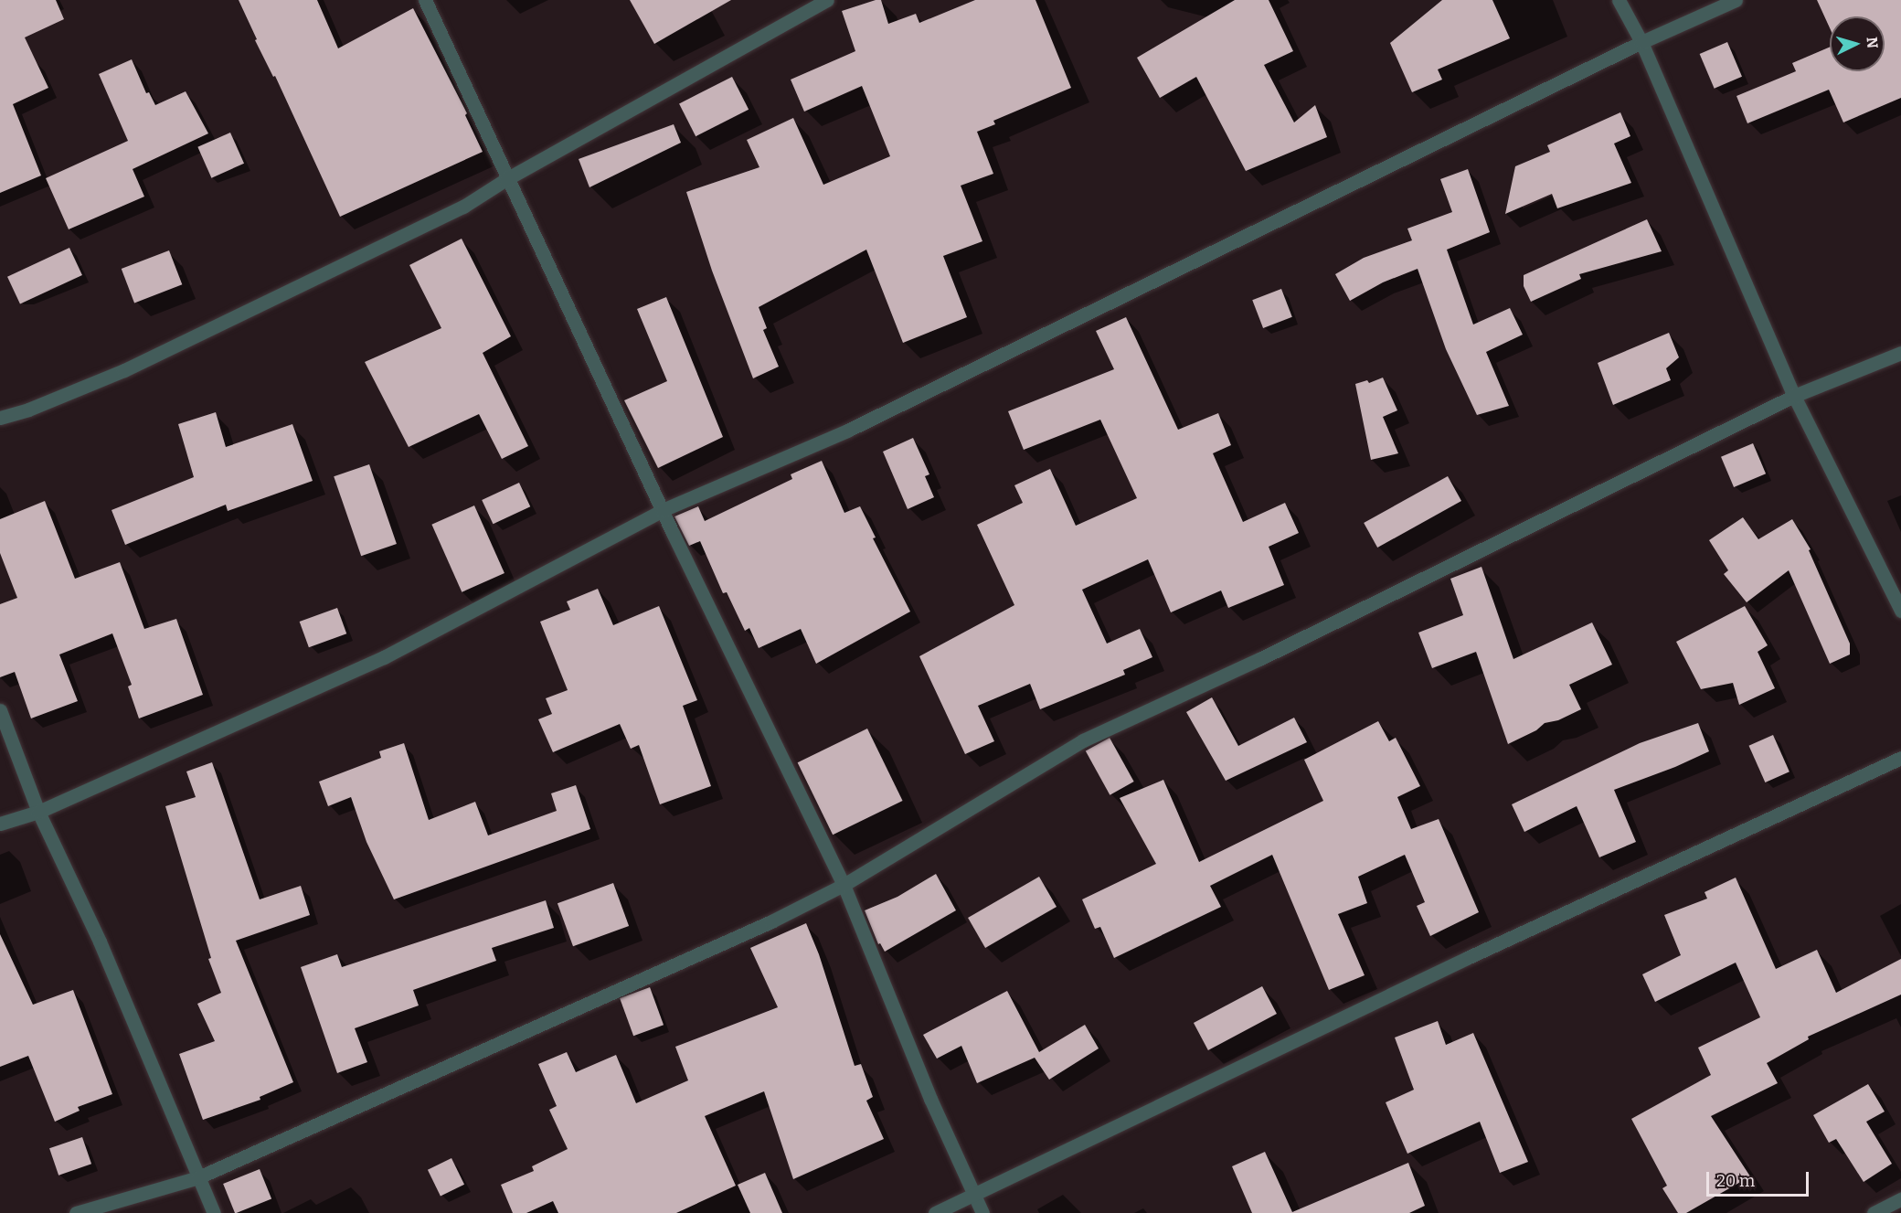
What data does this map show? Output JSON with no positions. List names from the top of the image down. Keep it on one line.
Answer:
{"scale_bar":"20 m","north":"right"}
